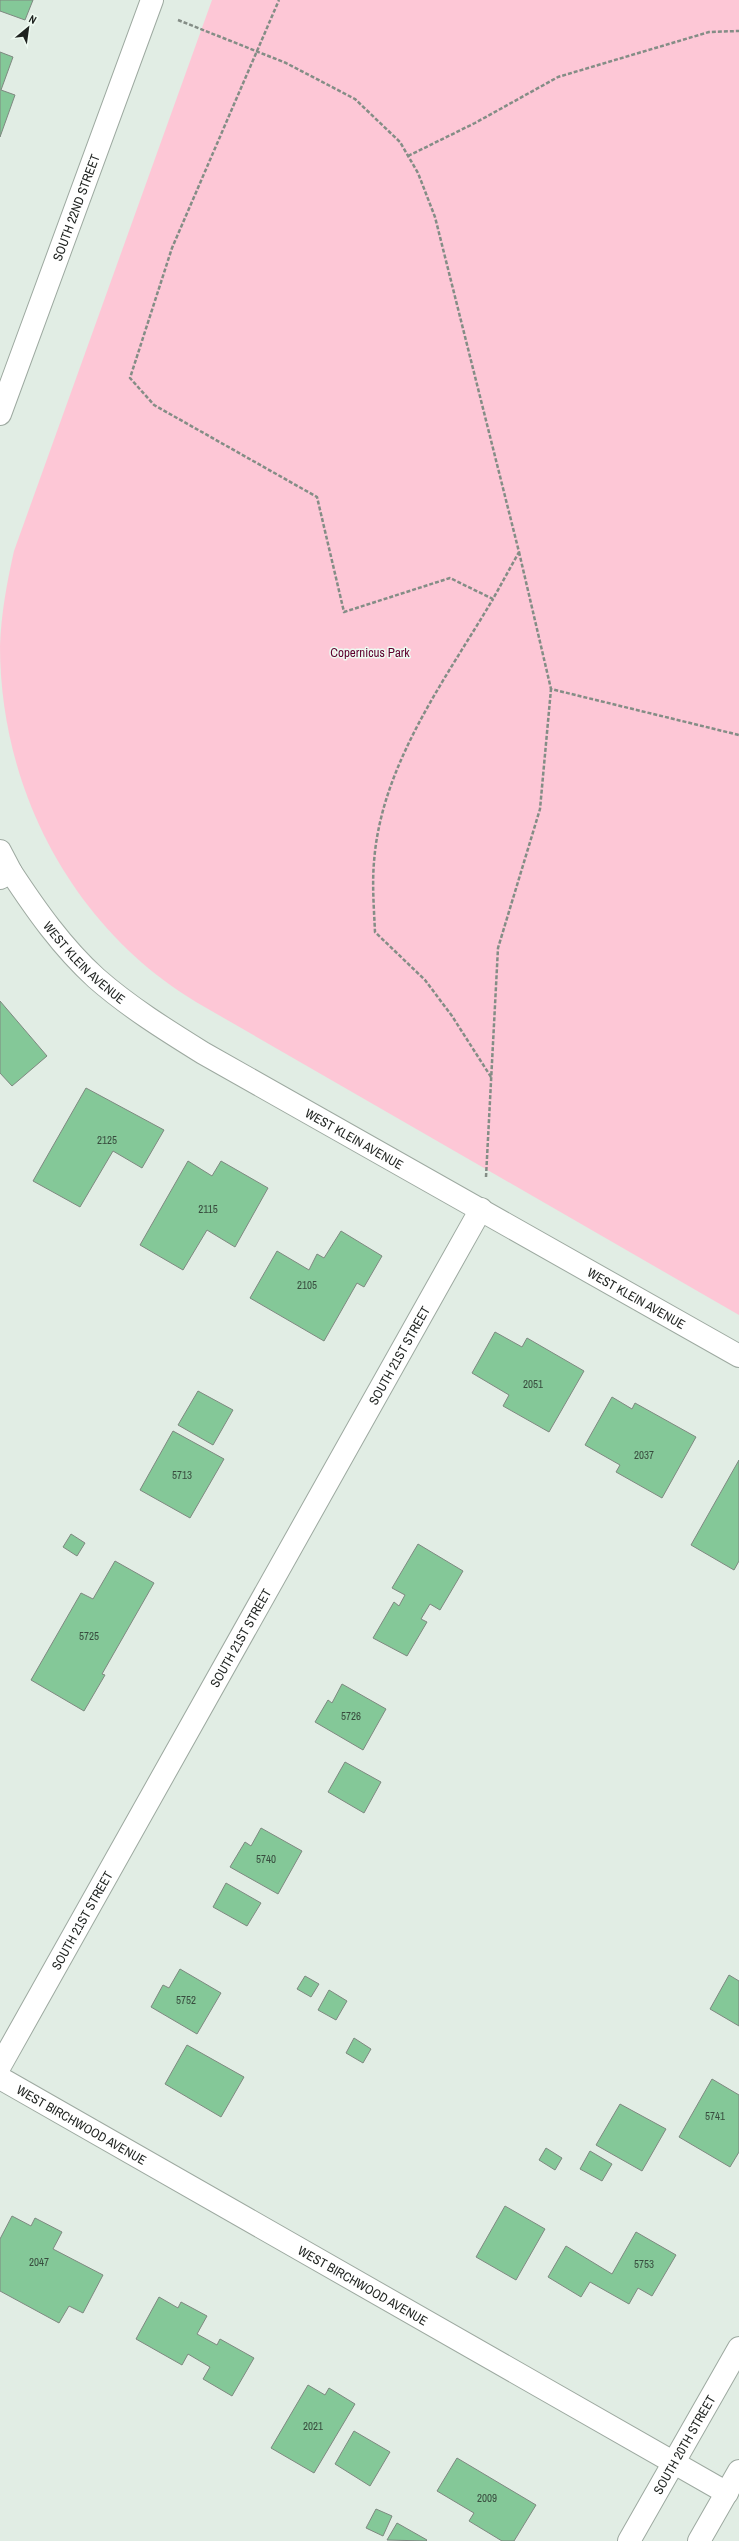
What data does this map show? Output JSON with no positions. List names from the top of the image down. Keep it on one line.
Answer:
{"streets":{"street":["SOUTH 22ND STREET","WEST KLEIN AVENUE","SOUTH 21ST STREET","WEST BIRCHWOOD AVENUE","SOUTH 20TH STREET"]},"crossings":[["WEST KLEIN AVENUE","SOUTH 21ST STREET"],["WEST BIRCHWOOD AVENUE","SOUTH 20TH STREET"]],"parks":["Copernicus Park"],"house_numbers":["2125","2115","2105","2051","2037","5713","5725","5726","5740","5752","5741","2047","5753","2021","2009"],"north":"top right"}
